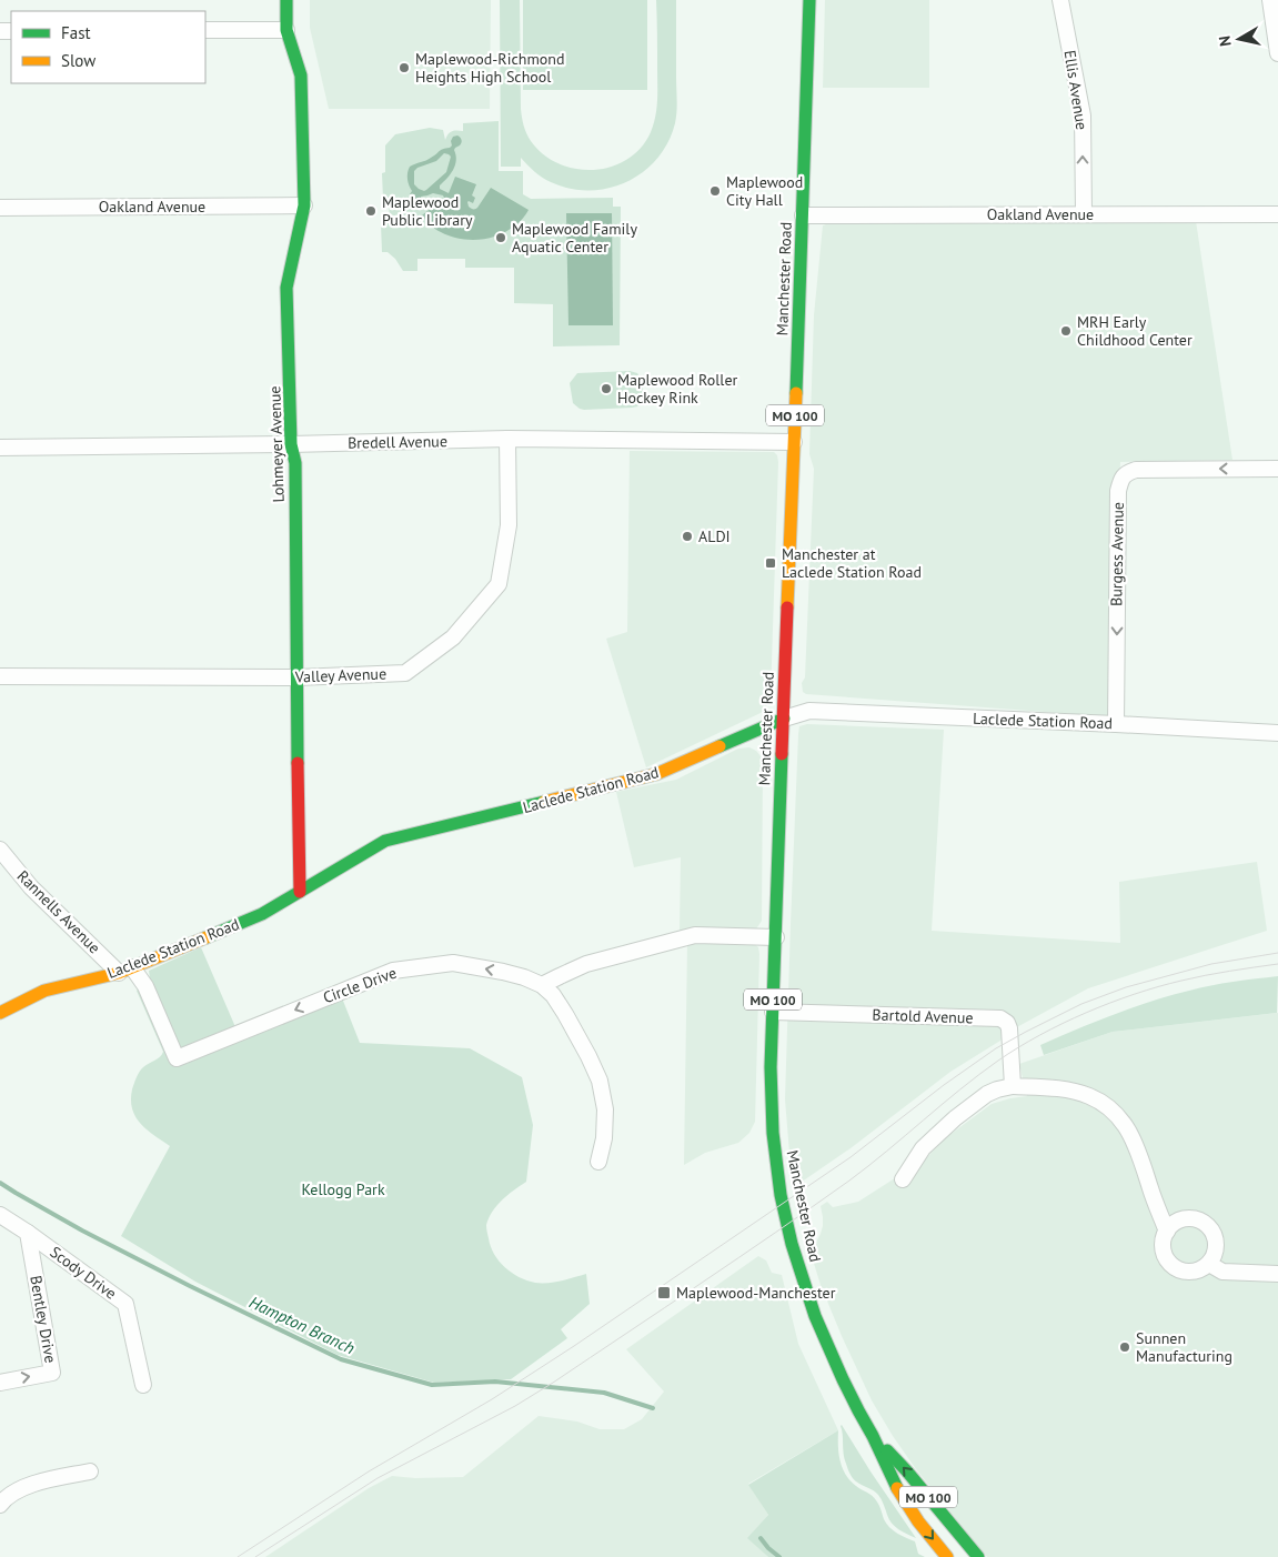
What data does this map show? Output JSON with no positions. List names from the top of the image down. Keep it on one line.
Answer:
{"streets":{"main road":["Manchester Road","MO 100","Lohmeyer Avenue","Laclede Station Road"],"street":["Ellis Avenue","Oakland Avenue","Bredell Avenue","Burgess Avenue","Valley Avenue","Rannells Avenue","Circle Drive","Bartold Avenue","Scody Drive","Bentley Drive"]},"crossings":[["Ellis Avenue","Oakland Avenue"],["Oakland Avenue","Manchester Road"],["Oakland Avenue","Lohmeyer Avenue"],["Manchester Road","Bredell Avenue"],["Manchester Road","Laclede Station Road"],["Manchester Road","Bartold Avenue"],["Bredell Avenue","Lohmeyer Avenue"],["Bredell Avenue","Valley Avenue"],["Lohmeyer Avenue","Valley Avenue"],["Lohmeyer Avenue","Laclede Station Road"],["Burgess Avenue","Laclede Station Road"],["Laclede Station Road","Rannells Avenue"],["Rannells Avenue","Circle Drive"],["Scody Drive","Bentley Drive"]],"one_way":["Ellis Avenue","Circle Drive"],"water":["Hampton Branch"],"parks":["Kellogg Park"],"places":{"other":["Maplewood-Richmond Heights High School","Maplewood City Hall","Maplewood Public Library","Maplewood Family Aquatic Center","MRH Early Childhood Center","Maplewood Roller Hockey Rink","ALDI","Sunnen Manufacturing"],"transit":["Manchester at Laclede Station Road","Maplewood-Manchester"]},"legend":["Fast","Slow"],"north":"left"}
